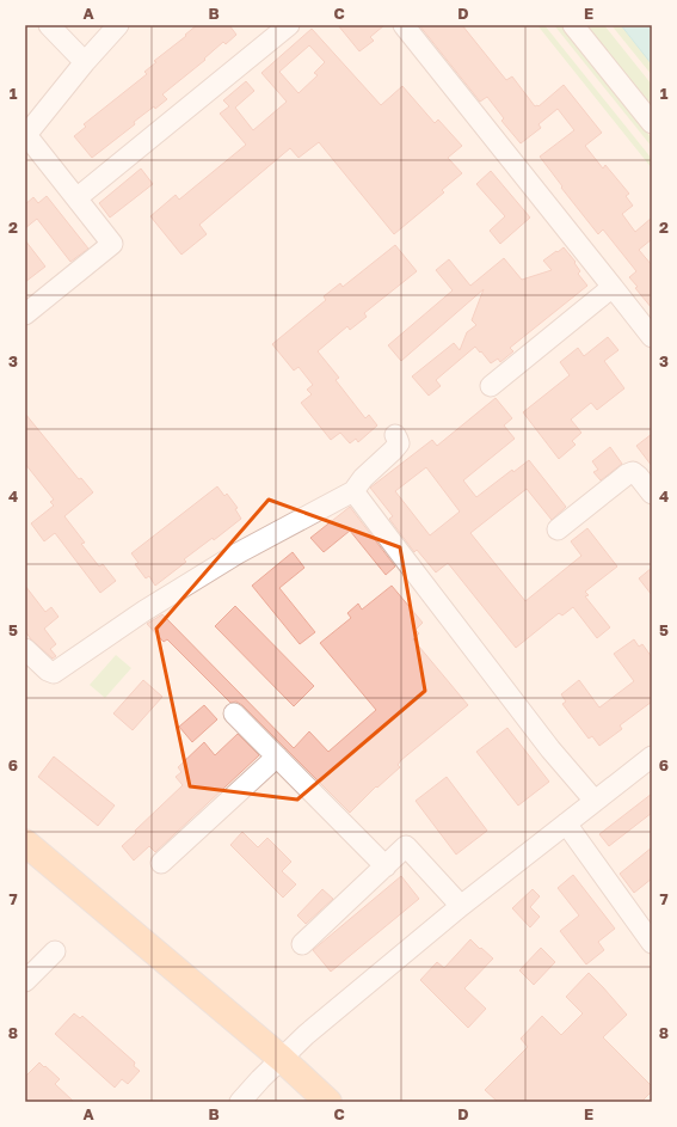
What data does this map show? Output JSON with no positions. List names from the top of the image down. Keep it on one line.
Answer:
{"grid":{"columns":["A","B","C","D","E"],"rows":["1","2","3","4","5","6","7","8"]}}
